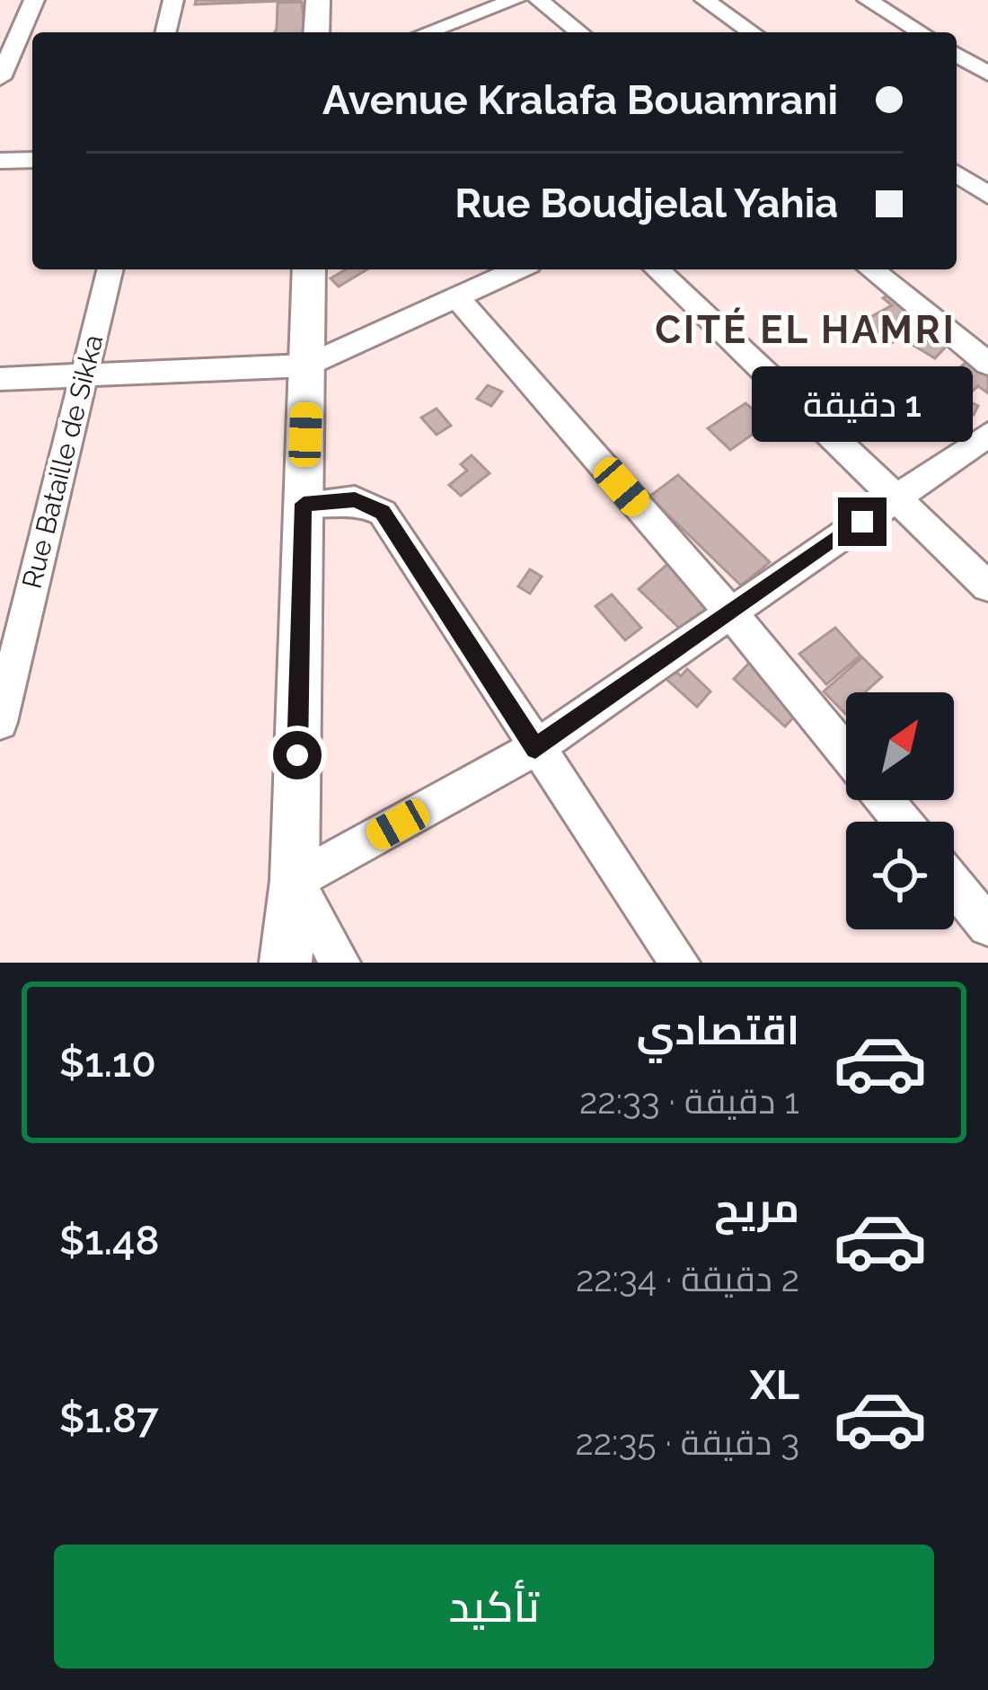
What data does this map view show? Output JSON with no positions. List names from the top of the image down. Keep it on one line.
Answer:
{"streets":{"street":["Rue Bataille de Sikka"]},"districts":["CITÉ EL HAMRI"],"north":"top right","page":{"banner":["Avenue Kralafa Bouamrani","Rue Boudjelal Yahia"],"bubble":"1 دقيقة","list":[{"name":"اقتصادي","note":"1 دقيقة · 22:33","value":"$1.10"},{"name":"مريح","note":"2 دقيقة · 22:34","value":"$1.48"},{"name":"XL","note":"3 دقيقة · 22:35","value":"$1.87"}],"buttons":"تأكيد"}}
